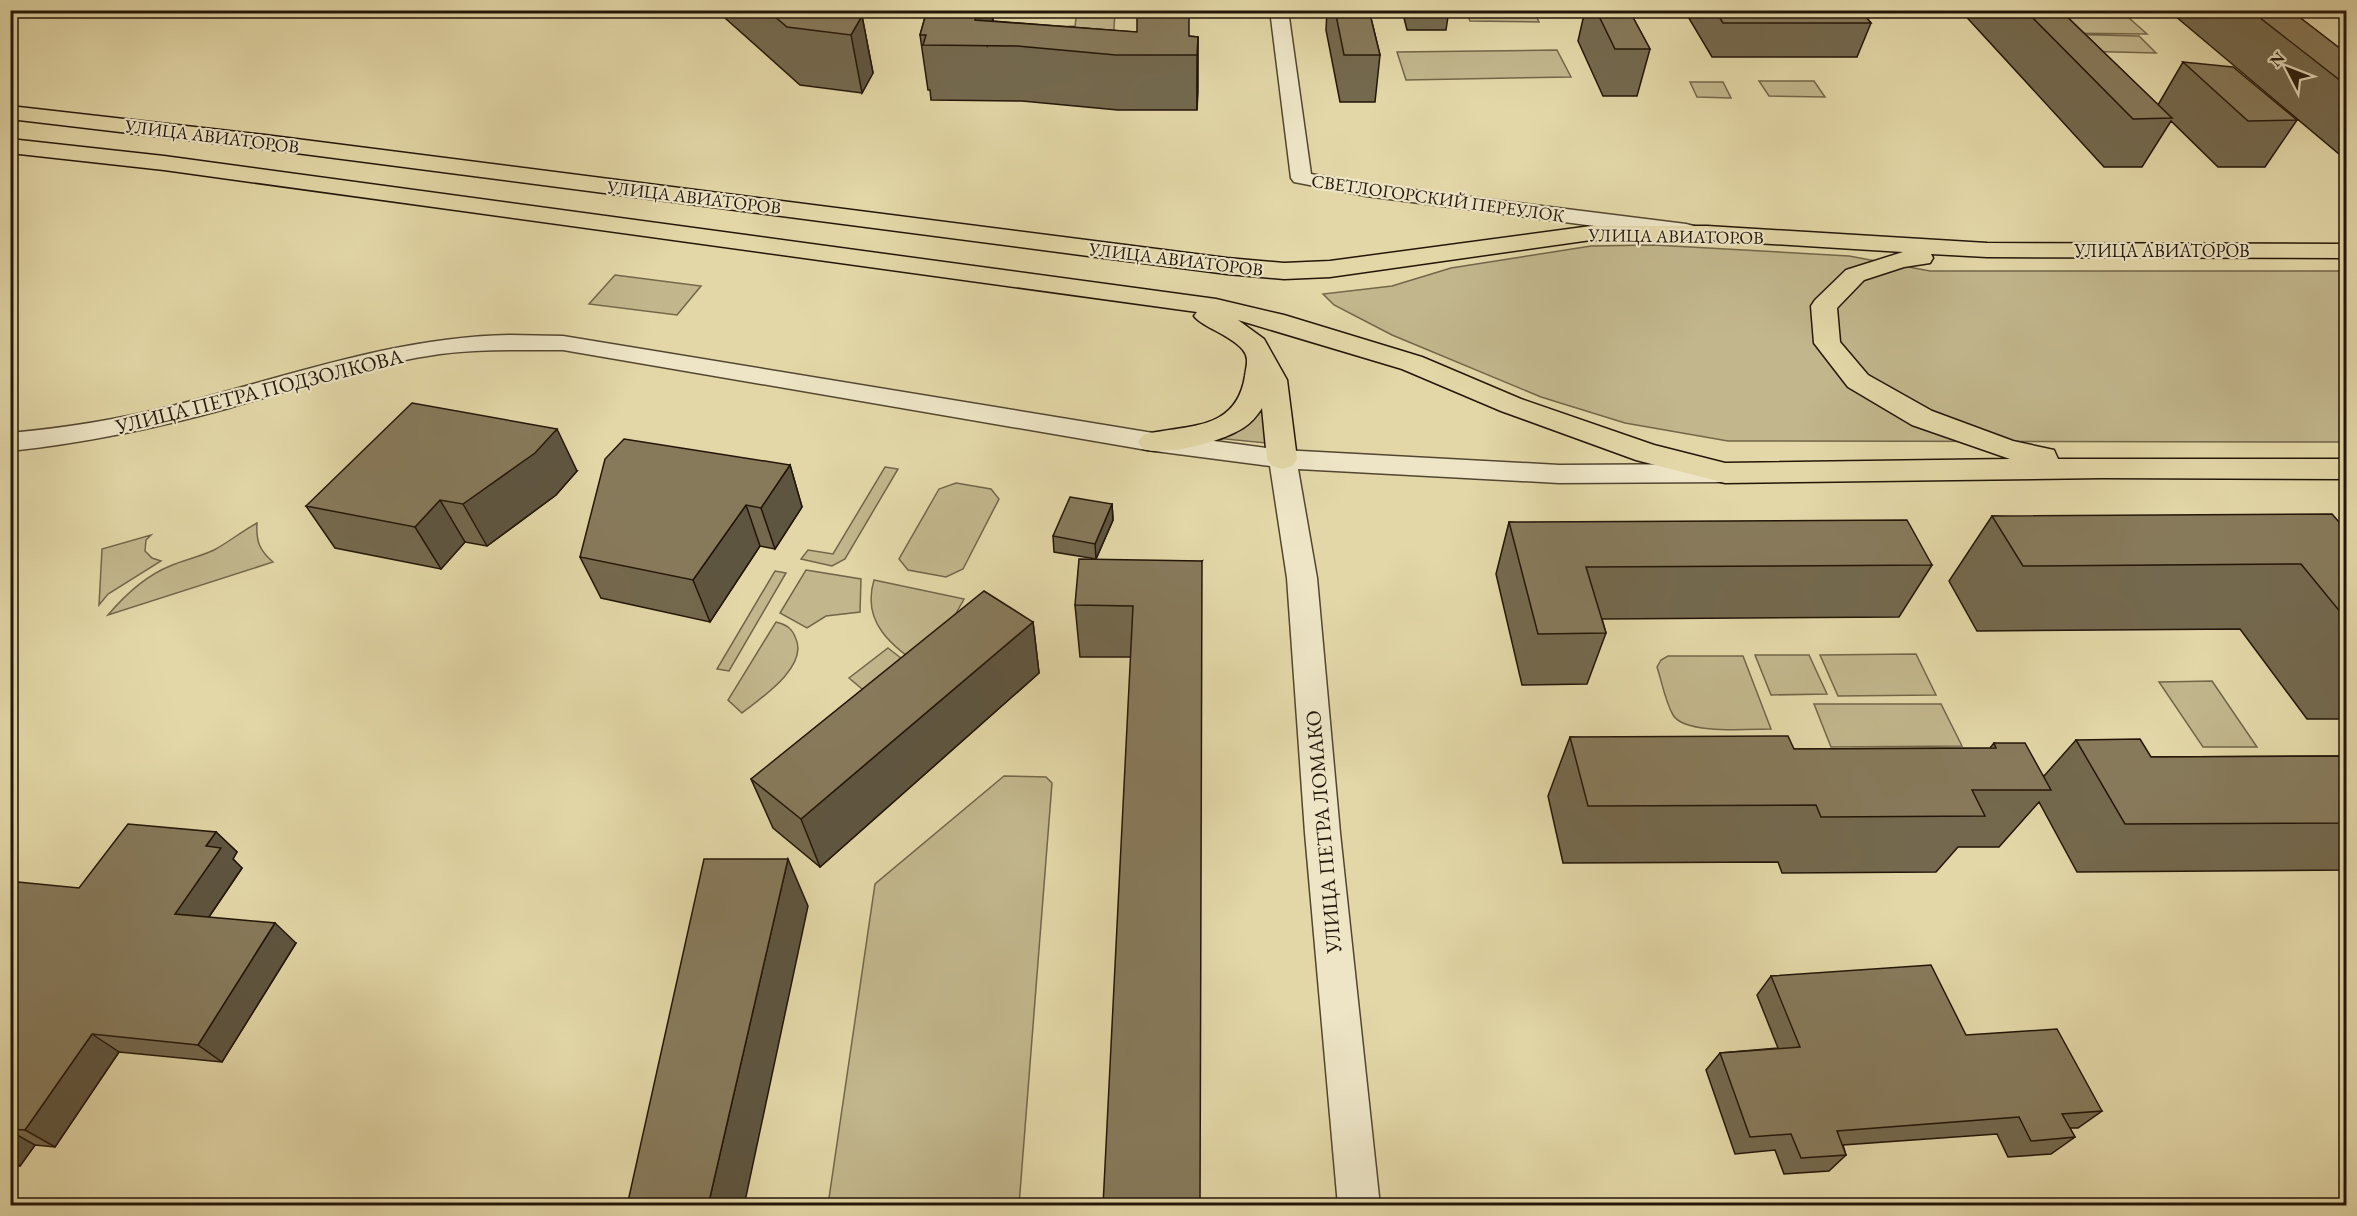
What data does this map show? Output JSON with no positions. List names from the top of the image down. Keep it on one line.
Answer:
{"streets":{"main road":["УЛИЦА АВИАТОРОВ"],"street":["СВЕТЛОГОРСКИЙ ПЕРЕУЛОК","УЛИЦА ПЕТРА ПОДЗОЛКОВА","УЛИЦА ПЕТРА ЛОМАКО"]},"crossings":[["УЛИЦА АВИАТОРОВ","СВЕТЛОГОРСКИЙ ПЕРЕУЛОК"],["УЛИЦА АВИАТОРОВ","УЛИЦА ПЕТРА ПОДЗОЛКОВА"],["УЛИЦА АВИАТОРОВ","УЛИЦА ПЕТРА ЛОМАКО"]],"north":"top left"}
